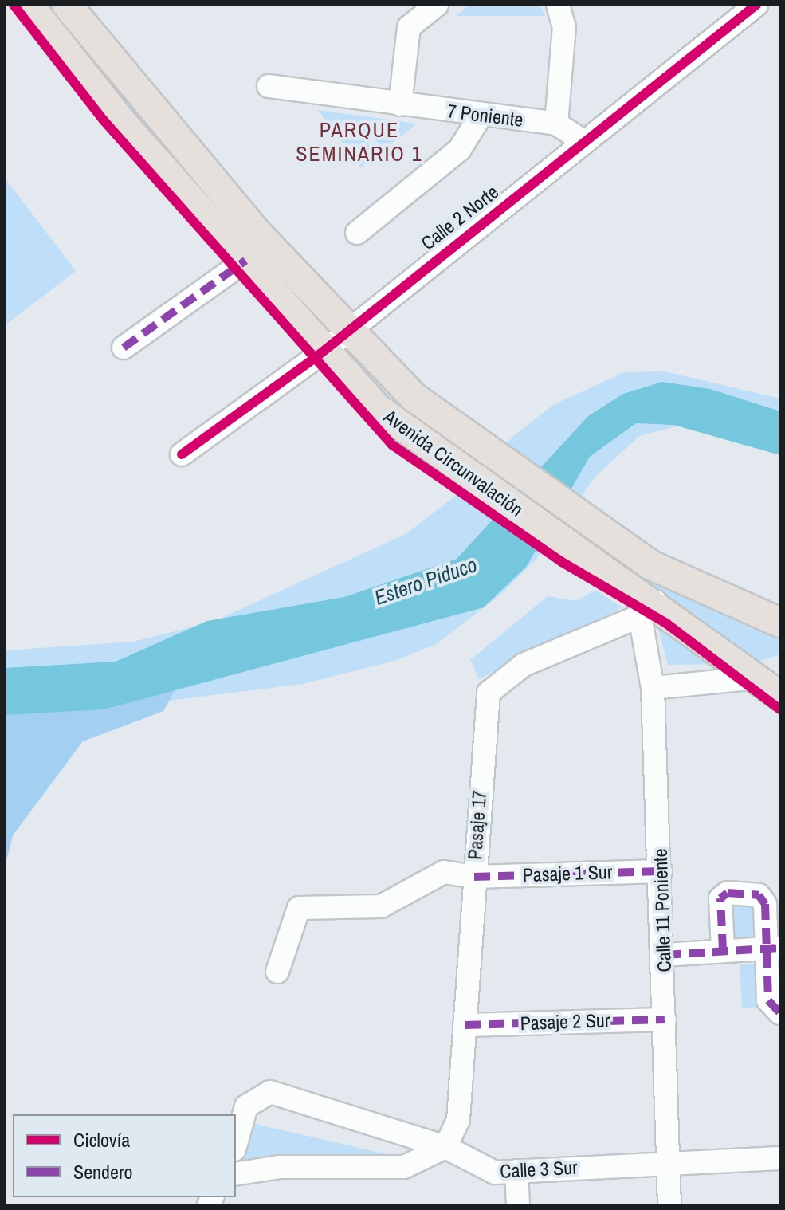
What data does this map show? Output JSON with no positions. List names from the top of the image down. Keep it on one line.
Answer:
{"streets":{"main road":["Avenida Circunvalación"],"street":["7 Poniente","Calle 2 Norte","Pasaje 17","Pasaje 1 Sur","Calle 11 Poniente","Pasaje 2 Sur","Calle 3 Sur"]},"crossings":[["7 Poniente","Calle 2 Norte"],["Calle 2 Norte","Avenida Circunvalación"],["Avenida Circunvalación","Pasaje 17"],["Avenida Circunvalación","Calle 11 Poniente"],["Pasaje 17","Pasaje 1 Sur"],["Pasaje 17","Calle 11 Poniente"],["Pasaje 17","Pasaje 2 Sur"],["Pasaje 17","Calle 3 Sur"],["Pasaje 1 Sur","Calle 11 Poniente"],["Calle 11 Poniente","Pasaje 2 Sur"],["Calle 11 Poniente","Calle 3 Sur"]],"districts":["PARQUE SEMINARIO 1"],"water":["Estero Piduco"],"legend":["Ciclovía","Sendero"]}
